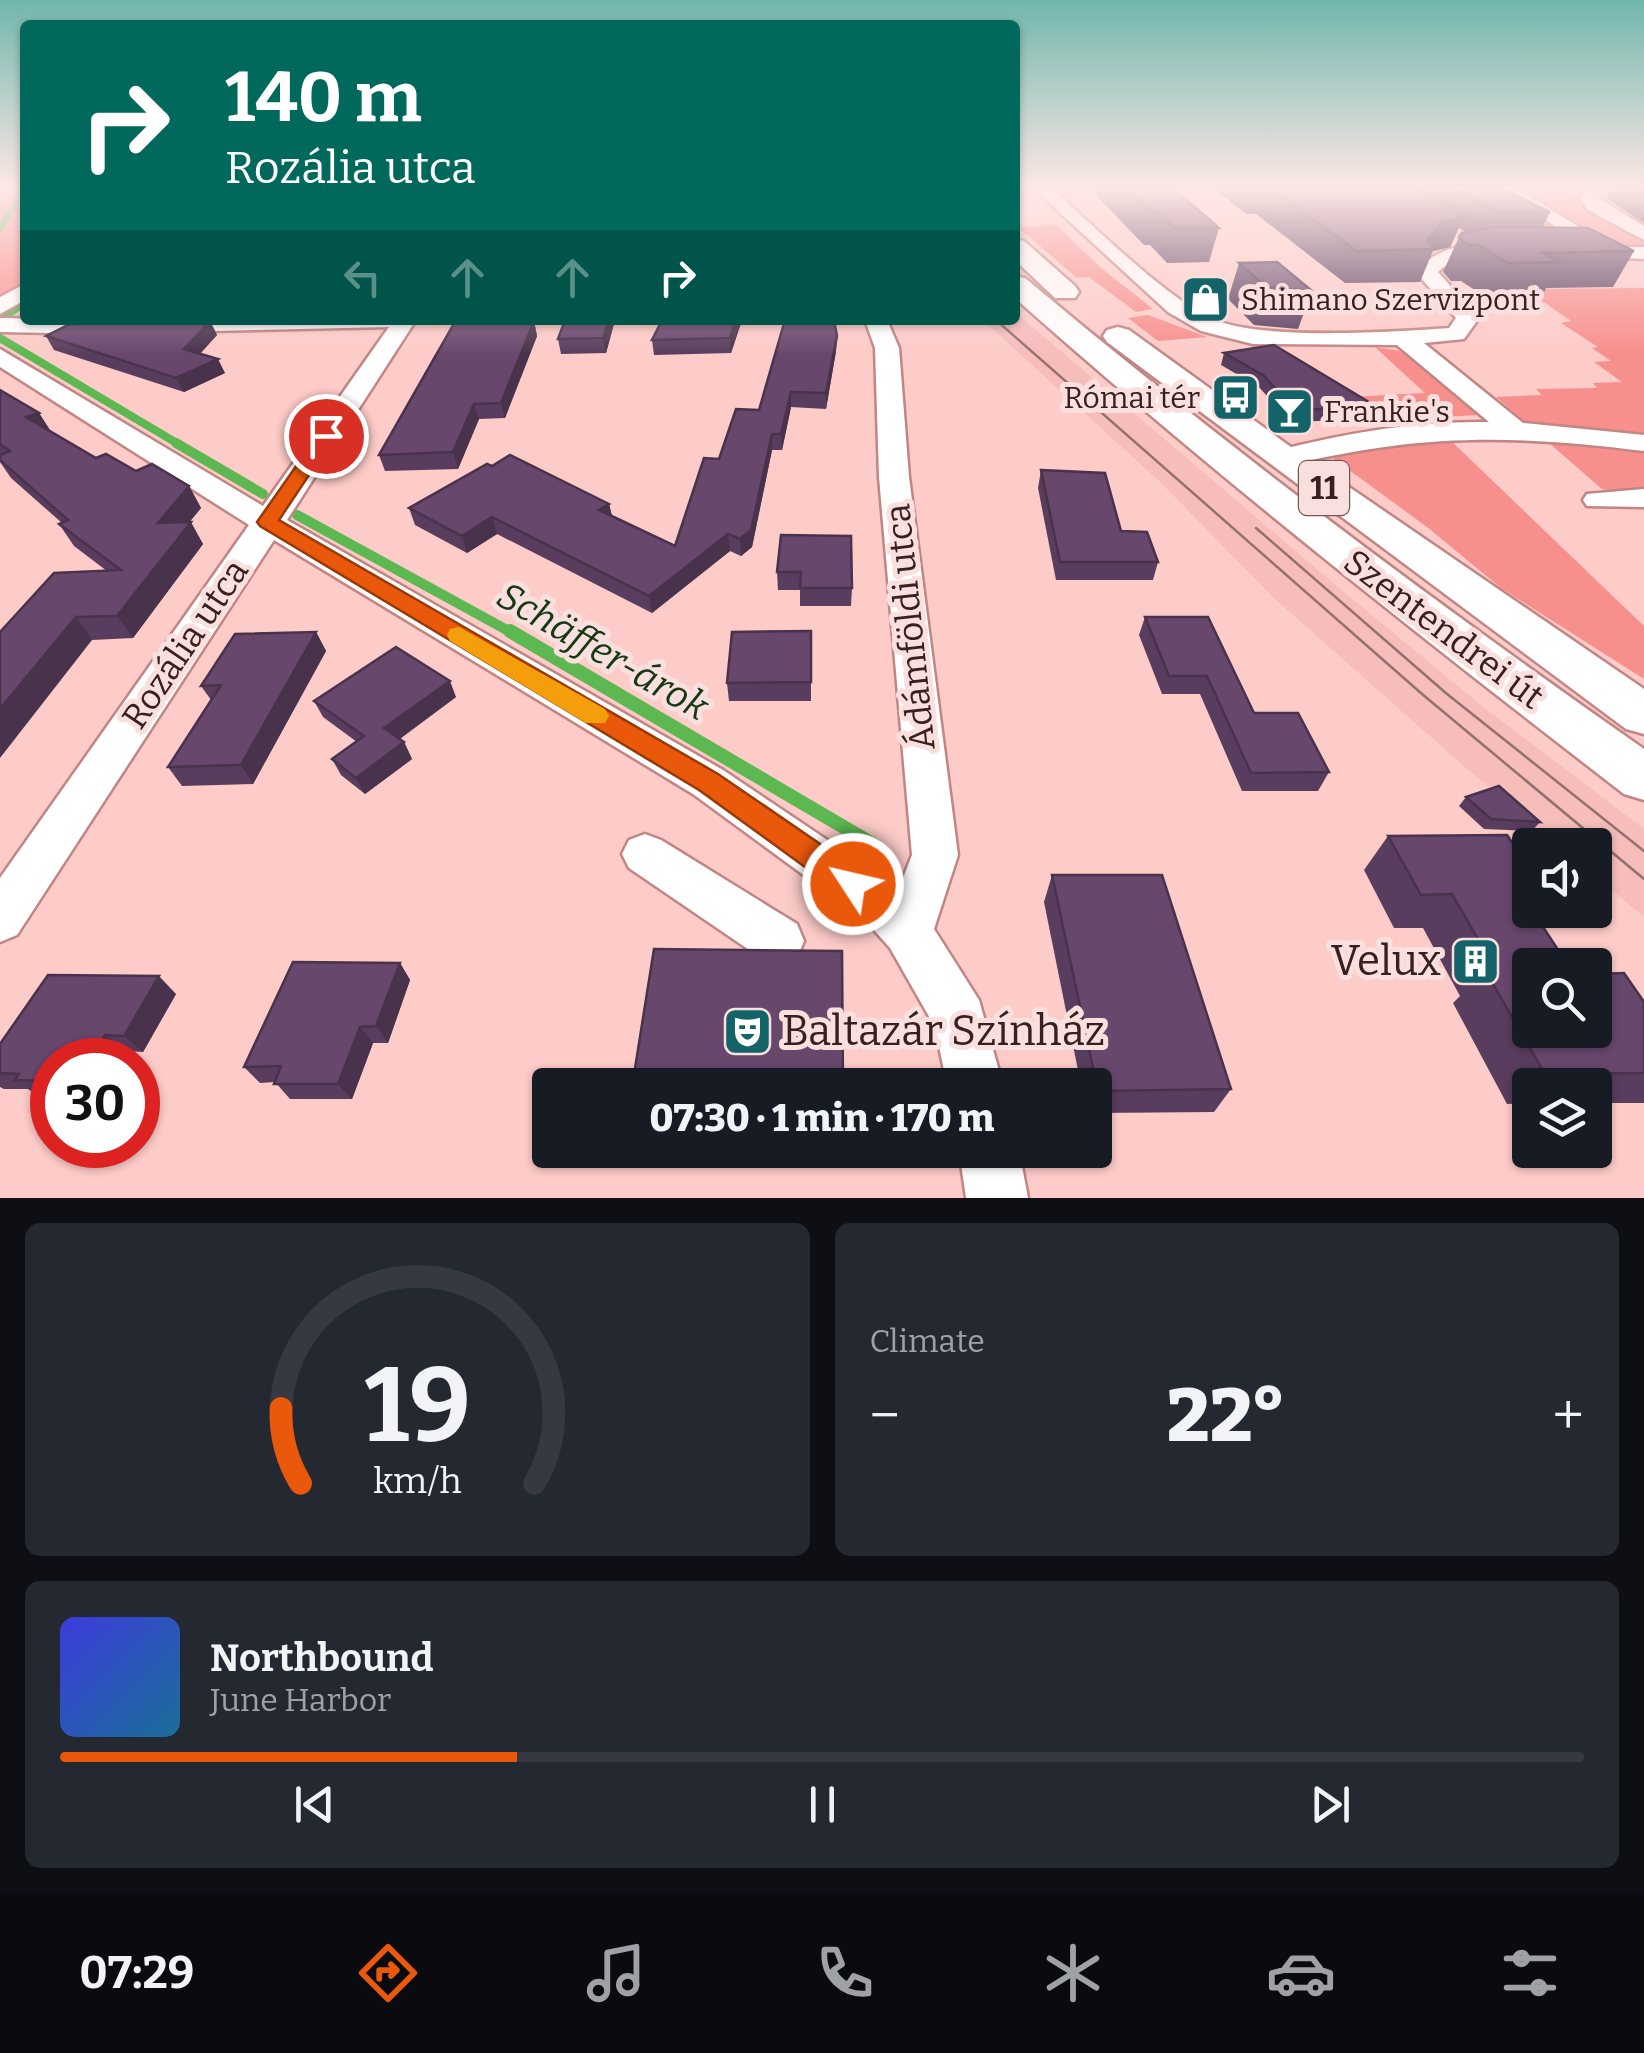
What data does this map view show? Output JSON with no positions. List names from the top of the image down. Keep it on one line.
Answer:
{"streets":{"main road":["11","Szentendrei út"],"street":["Ádámföldi utca","Rozália utca"]},"water":["Schäffer-árok"],"places":{"shop":["Shimano Szervizpont"],"bus stop":["Római tér"],"bar":["Frankie's"],"building":["Velux"],"theatre":["Baltazár Színház"]},"page":{"turn":["140 m","Rozália utca"],"limit":"30","trip":"07:30 · 1 min · 170 m","tile":"Climate","heat":["−","22°","+"],"song":["Northbound","June Harbor"],"tabs":"07:29","gauge":["19","km/h"]}}
